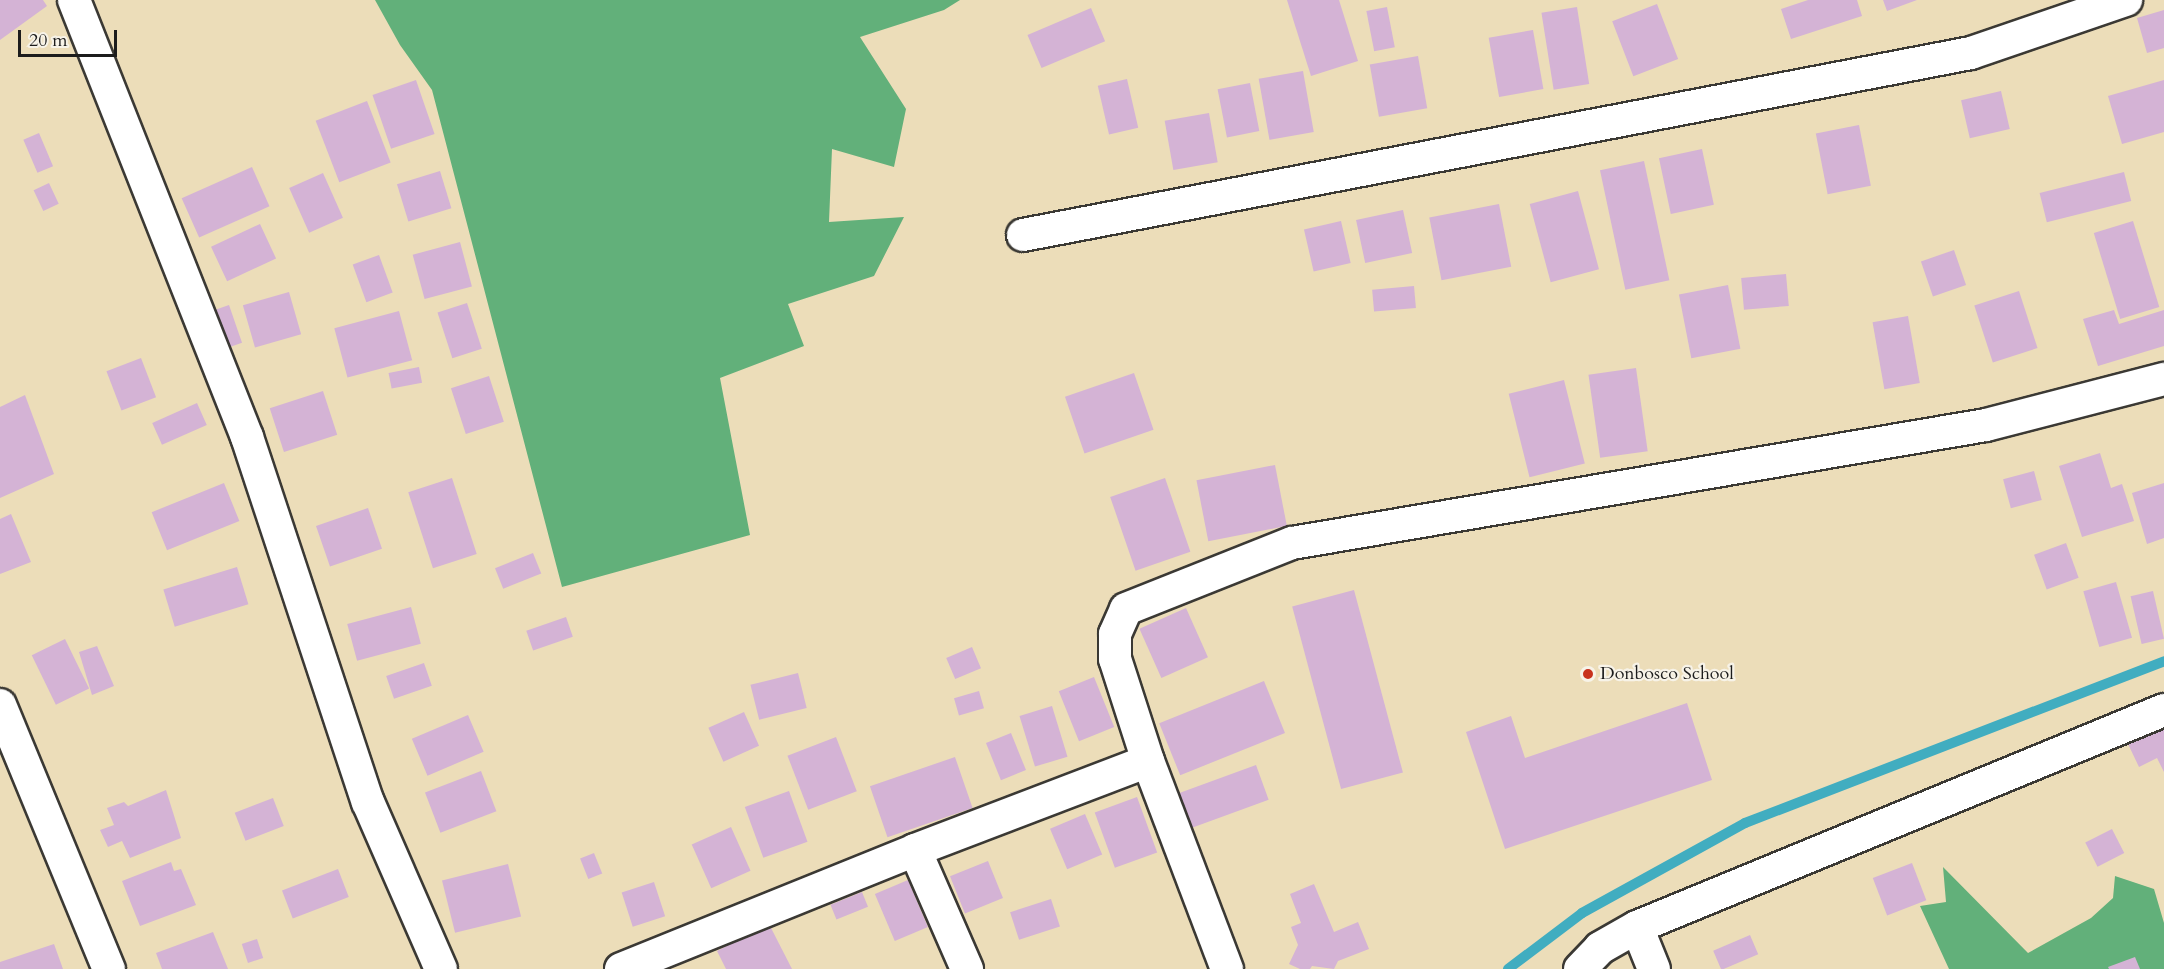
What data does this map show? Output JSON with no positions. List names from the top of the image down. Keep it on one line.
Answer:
{"places":["Donbosco School"],"scale_bar":"20 m"}
